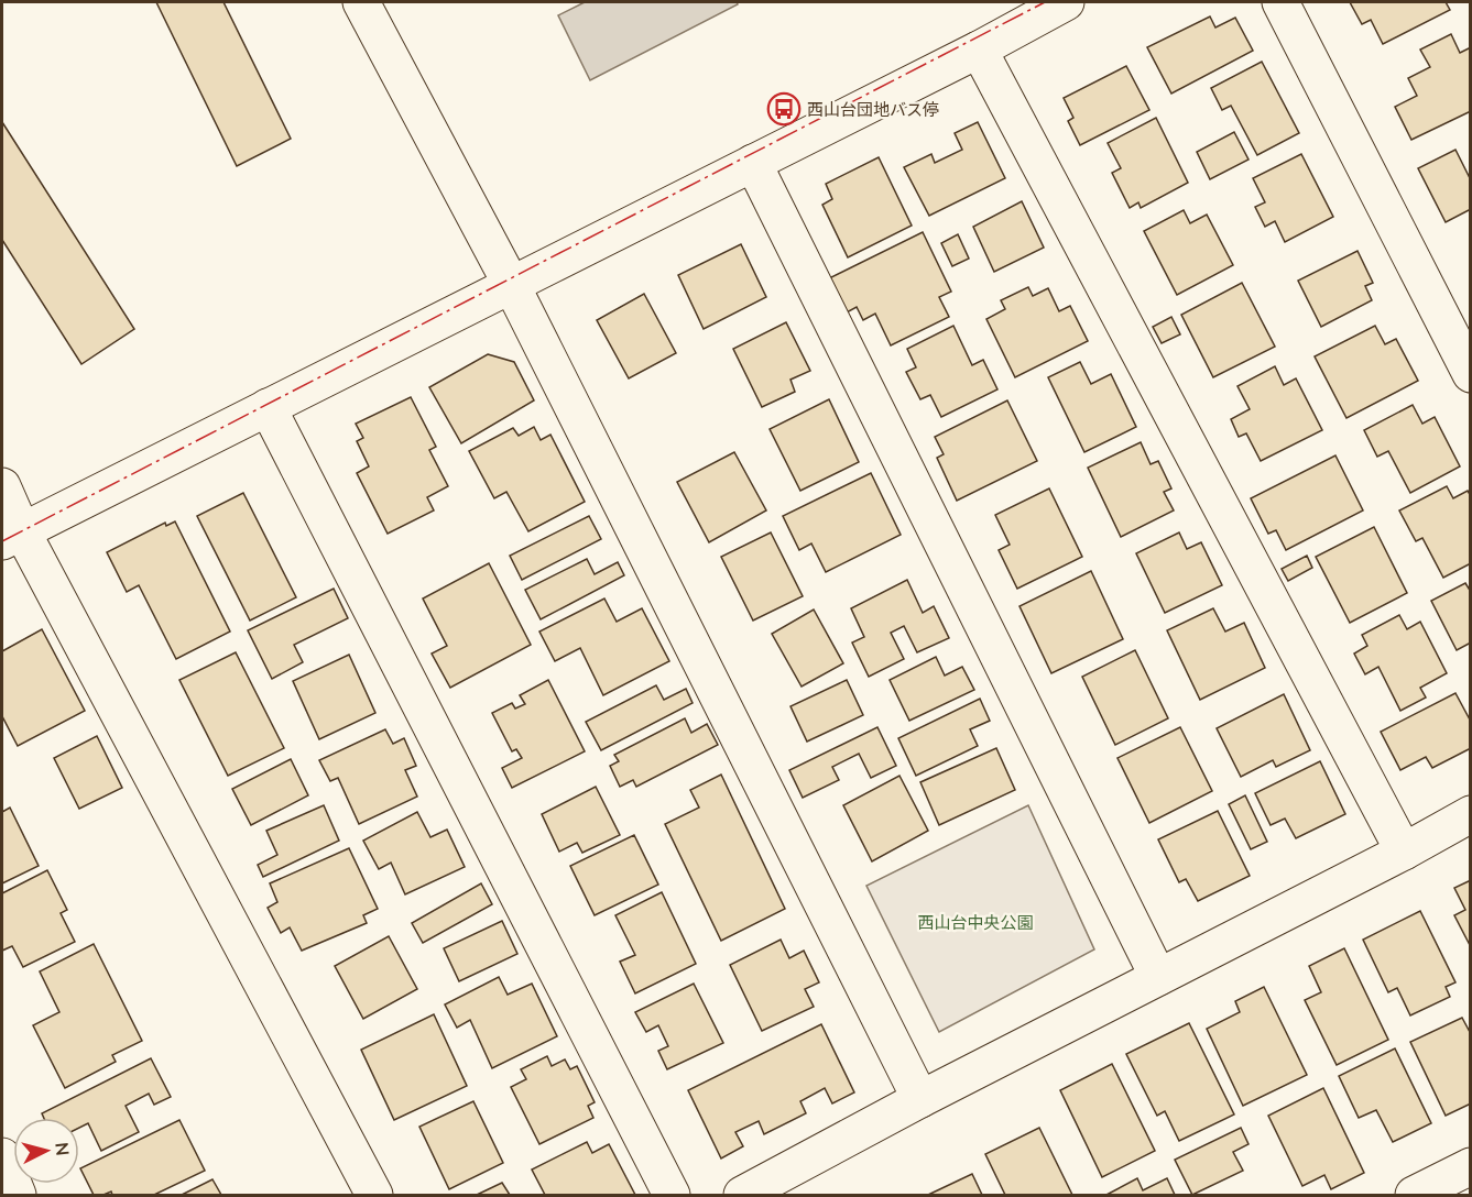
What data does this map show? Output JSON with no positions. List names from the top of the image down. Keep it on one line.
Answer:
{"parks":["西山台中央公園"],"places":{"bus stop":["西山台団地バス停"]},"north":"right"}
